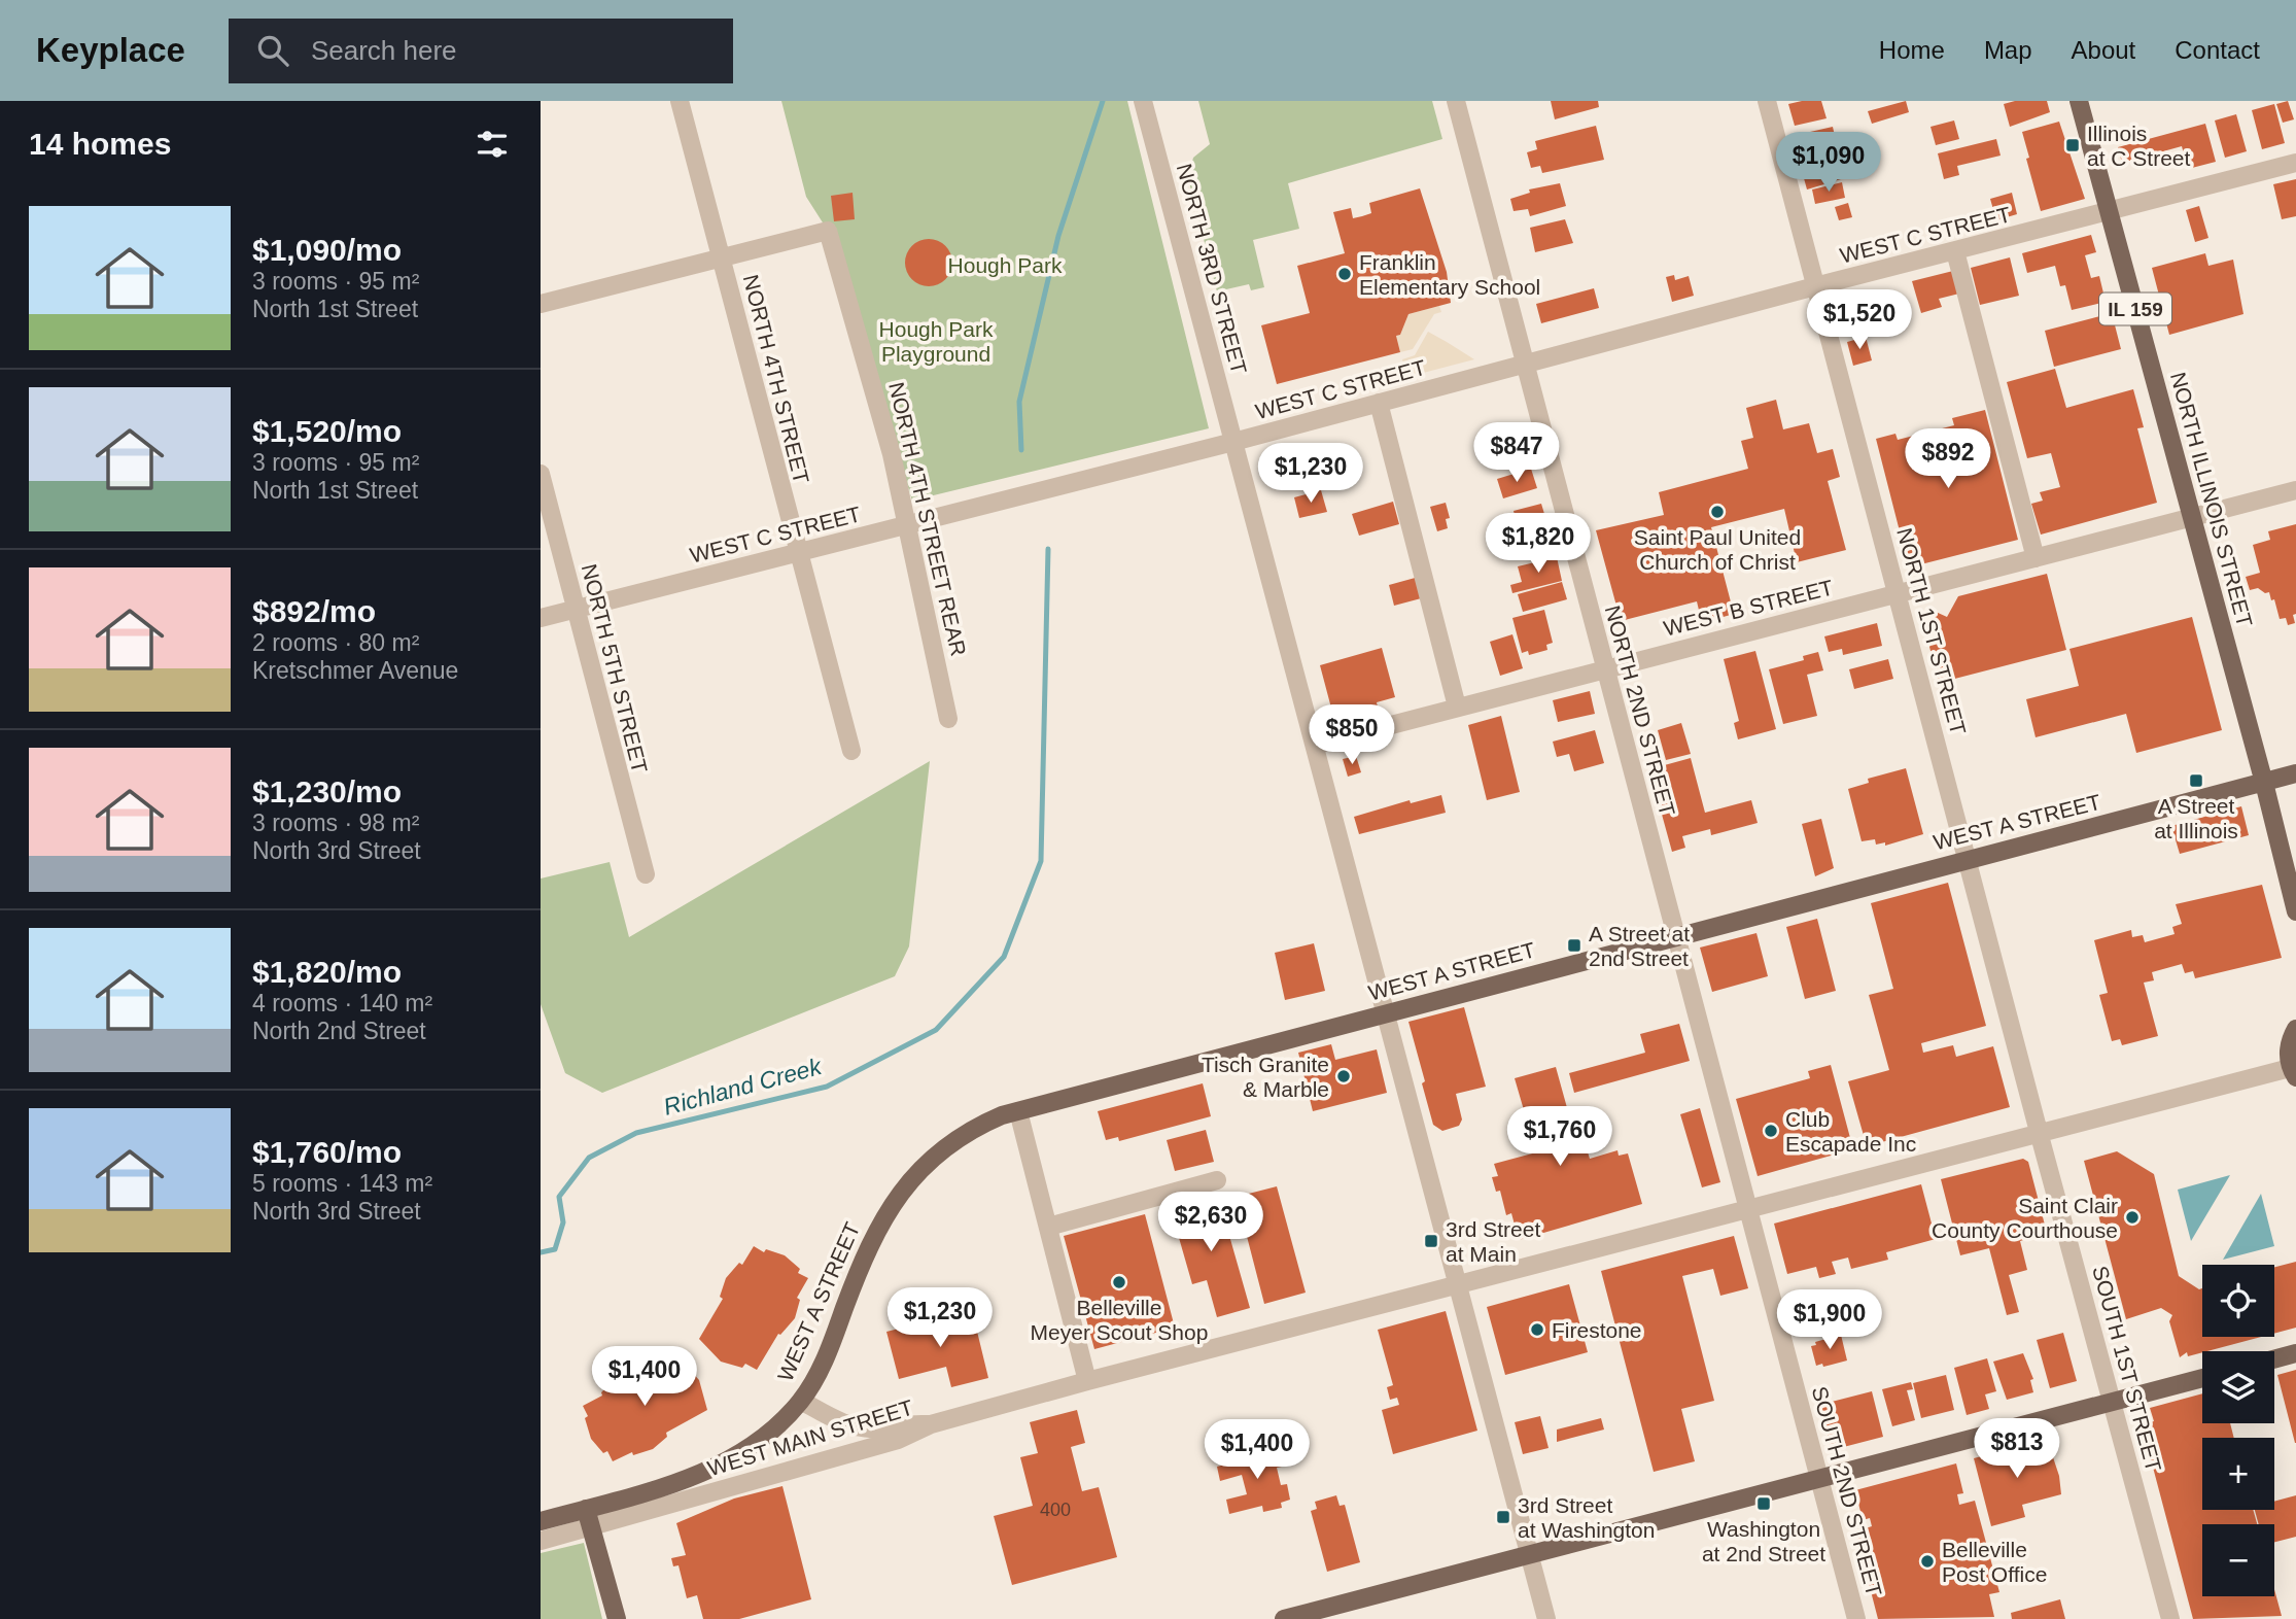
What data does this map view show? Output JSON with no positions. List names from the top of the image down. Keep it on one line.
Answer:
{"streets":{"main road":["IL 159","NORTH ILLINOIS STREET","WEST A STREET","WEST MAIN STREET"],"street":["WEST C STREET","NORTH 3RD STREET","NORTH 4TH STREET","NORTH 4TH STREET REAR","WEST B STREET","NORTH 1ST STREET","NORTH 5TH STREET","NORTH 2ND STREET","SOUTH 1ST STREET","SOUTH 2ND STREET"]},"crossings":[["WEST C STREET","NORTH 3RD STREET"],["WEST C STREET","NORTH 4TH STREET"],["WEST C STREET","NORTH ILLINOIS STREET"],["WEST C STREET","NORTH 4TH STREET REAR"],["WEST C STREET","NORTH 1ST STREET"],["WEST C STREET","NORTH 5TH STREET"],["WEST C STREET","NORTH 2ND STREET"],["NORTH 3RD STREET","WEST B STREET"],["NORTH 3RD STREET","WEST A STREET"],["NORTH 4TH STREET","NORTH 4TH STREET REAR"],["NORTH ILLINOIS STREET","WEST B STREET"],["NORTH ILLINOIS STREET","WEST A STREET"],["WEST B STREET","NORTH 1ST STREET"],["WEST B STREET","NORTH 2ND STREET"],["NORTH 1ST STREET","WEST A STREET"],["NORTH 1ST STREET","SOUTH 1ST STREET"],["NORTH 2ND STREET","WEST A STREET"],["NORTH 2ND STREET","SOUTH 2ND STREET"],["WEST A STREET","WEST MAIN STREET"]],"water":["Richland Creek"],"parks":["Hough Park","Hough Park Playground"],"places":{"transit":["Illinois at C Street","A Street at Illinois","A Street at 2nd Street","3rd Street at Main","Washington at 2nd Street","3rd Street at Washington"],"other":["Franklin Elementary School","Saint Paul United Church of Christ","Tisch Granite & Marble","Club Escapade Inc","Saint Clair County Courthouse","Belleville Meyer Scout Shop","Firestone","Belleville Post Office"]},"house_numbers":["400"],"page":{"header":"Keyplace","search":"Search here","nav":["Home","Map","About","Contact"],"heading":"14 homes","price":["$1,090","$1,520","$847","$892","$1,230","$1,820","$850","$1,760","$2,630","$1,230","$1,900","$1,400","$813","$1,400"],"list":[{"name":"$1,090/mo","note":"3 rooms · 95 m² · North 1st Street"},{"name":"$1,520/mo","note":"3 rooms · 95 m² · North 1st Street"},{"name":"$892/mo","note":"2 rooms · 80 m² · Kretschmer Avenue"},{"name":"$1,230/mo","note":"3 rooms · 98 m² · North 3rd Street"},{"name":"$1,820/mo","note":"4 rooms · 140 m² · North 2nd Street"},{"name":"$1,760/mo","note":"5 rooms · 143 m² · North 3rd Street"}],"map_buttons":["+","−"]}}
